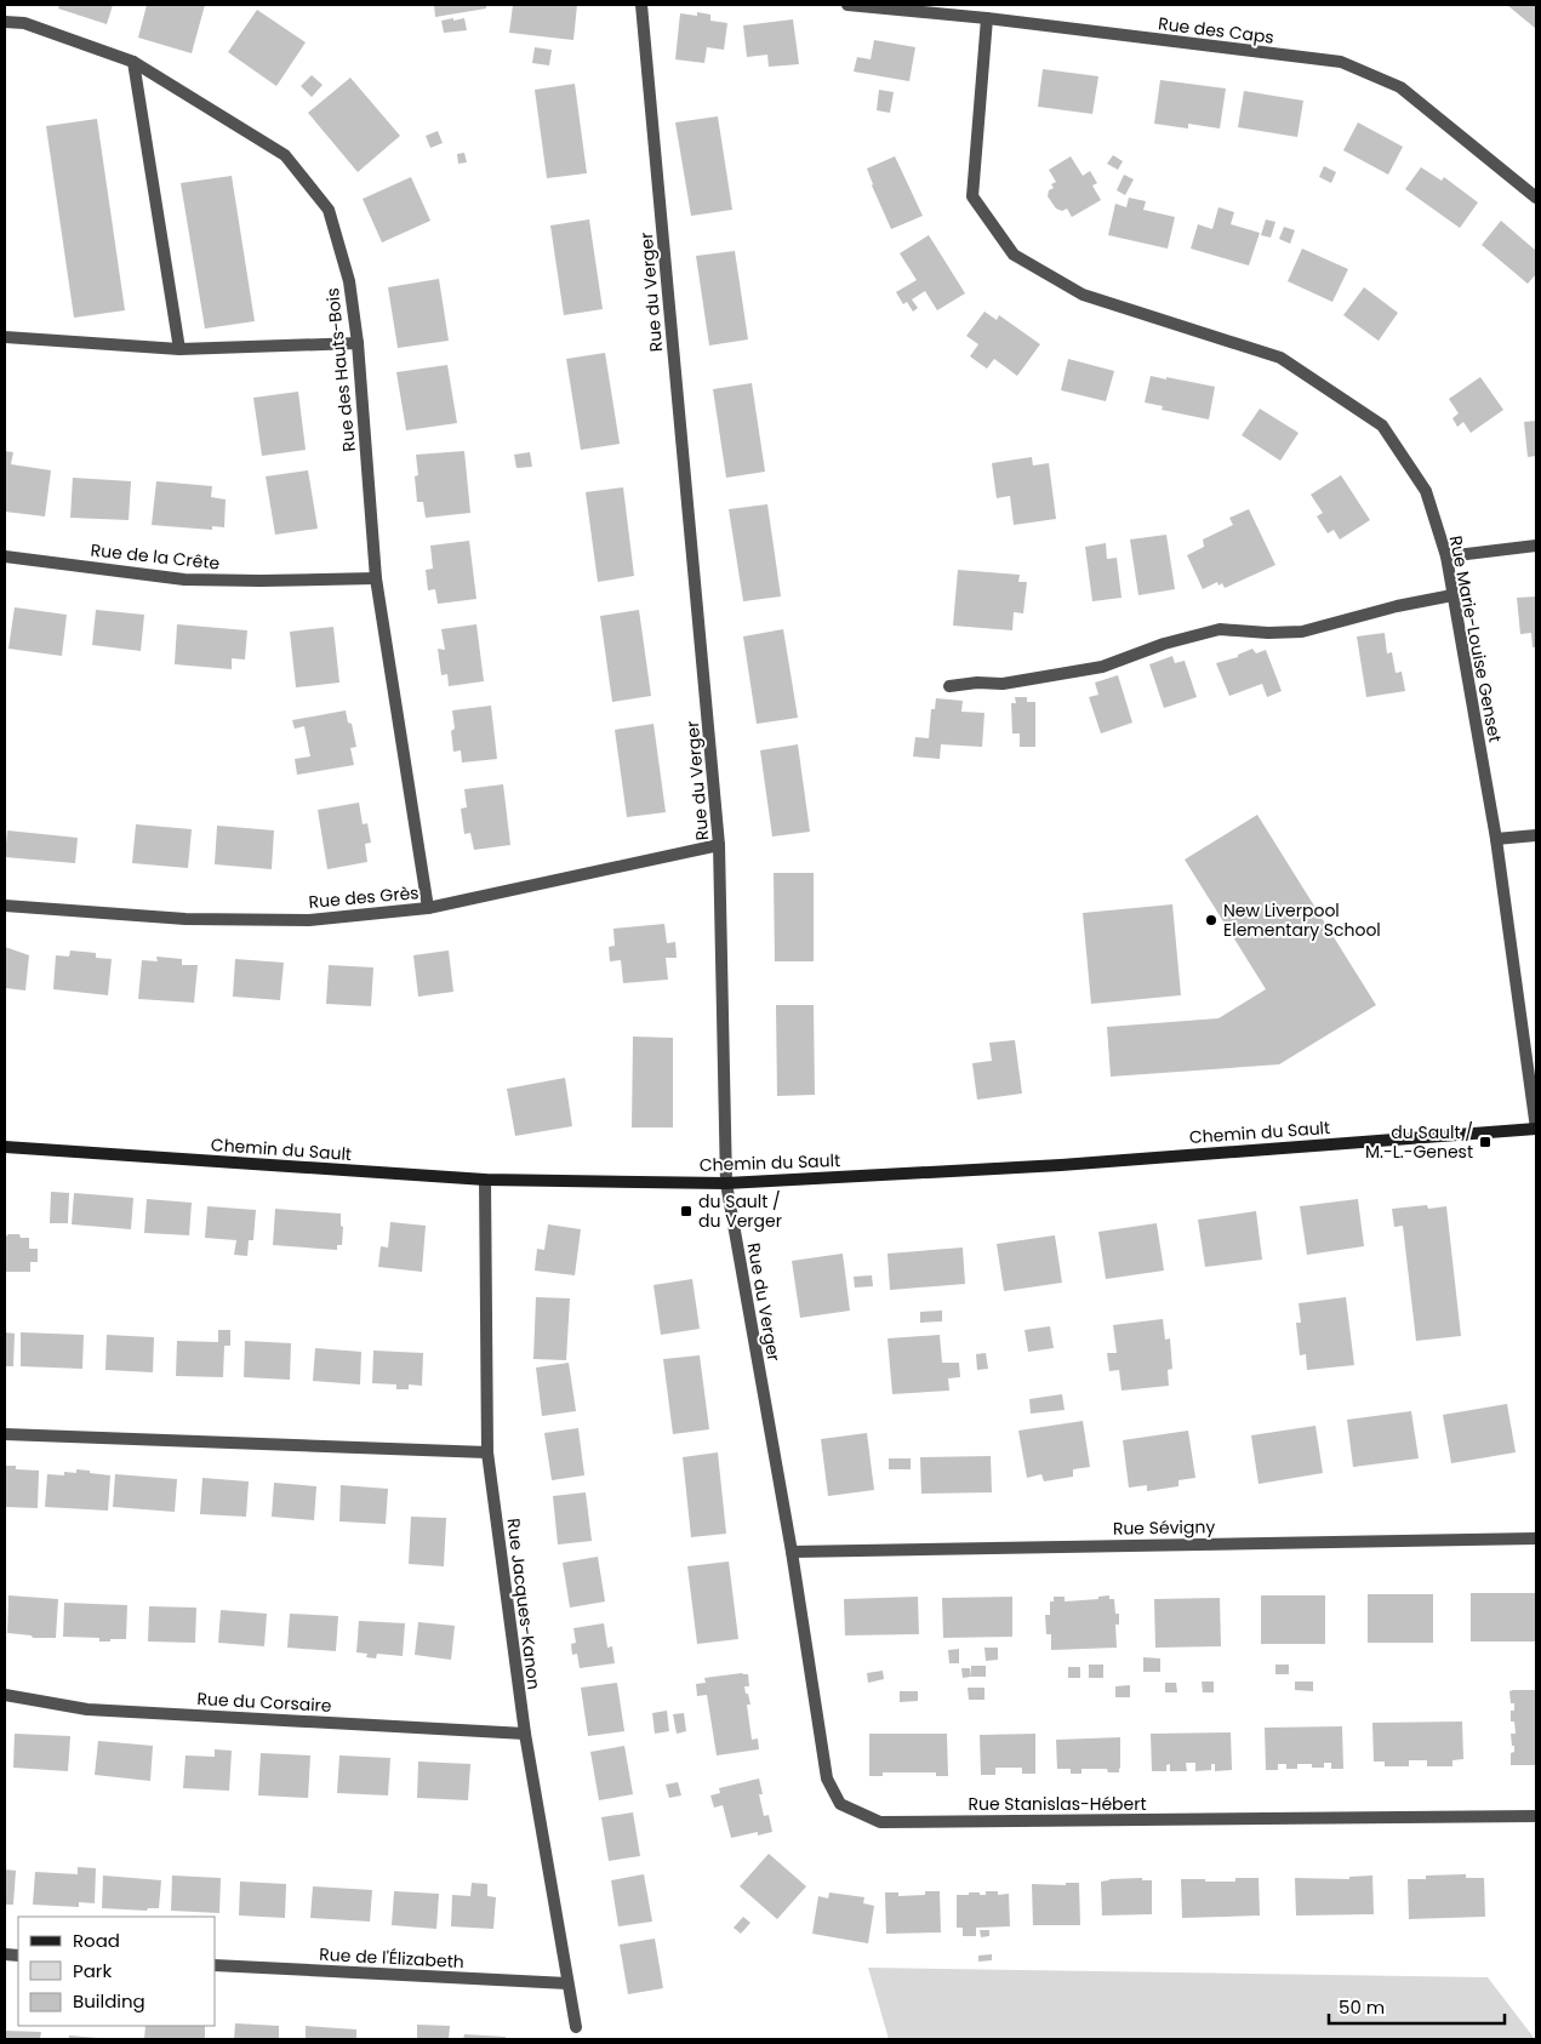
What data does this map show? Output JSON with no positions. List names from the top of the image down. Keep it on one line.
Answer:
{"streets":{"street":["Rue des Caps","Rue du Verger","Rue des Hauts-Bois","Rue de la Crête","Rue Marie-Louise Genset","Rue des Grès","Chemin du Sault","Rue Sévigny","Rue Jacques-Kanon","Rue du Corsaire","Rue Stanislas-Hébert","Rue de l'Élizabeth"]},"crossings":[["Rue des Caps","Rue Marie-Louise Genset"],["Rue du Verger","Rue des Grès"],["Rue du Verger","Chemin du Sault"],["Rue du Verger","Rue Sévigny"],["Rue du Verger","Rue Stanislas-Hébert"],["Rue des Hauts-Bois","Rue de la Crête"],["Rue des Hauts-Bois","Rue des Grès"],["Rue Marie-Louise Genset","Chemin du Sault"],["Chemin du Sault","Rue Jacques-Kanon"],["Rue Sévigny","Rue Stanislas-Hébert"],["Rue Jacques-Kanon","Rue du Corsaire"],["Rue Jacques-Kanon","Rue de l'Élizabeth"]],"places":{"other":["New Liverpool Elementary School"],"transit":["du Sault / M.-L.-Genest","du Sault / du Verger"]},"legend":["Road","Park","Building"],"scale_bar":"50 m"}
